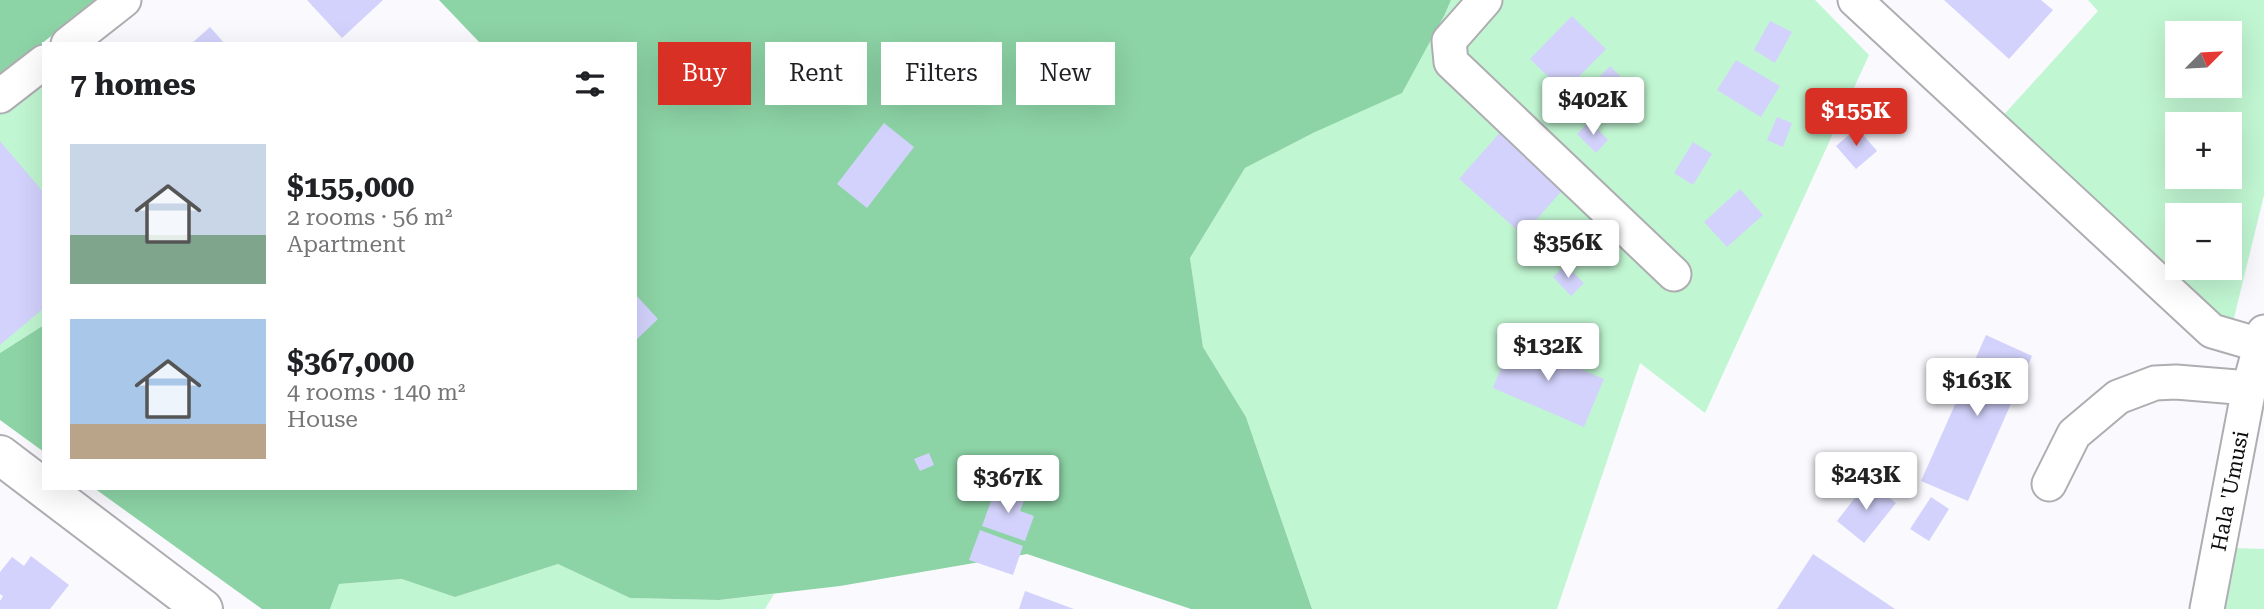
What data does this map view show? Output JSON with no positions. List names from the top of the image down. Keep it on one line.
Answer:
{"streets":{"street":["Hala 'Umusi"]},"north":"top right","page":{"map_buttons":["+","−"],"chip":["Buy","Rent","Filters","New"],"heading":"7 homes","price":["$402K","$155K","$356K","$132K","$163K","$243K","$367K"],"list":[{"name":"$155,000","note":"2 rooms · 56 m² · Apartment"},{"name":"$367,000","note":"4 rooms · 140 m² · House"}]}}
